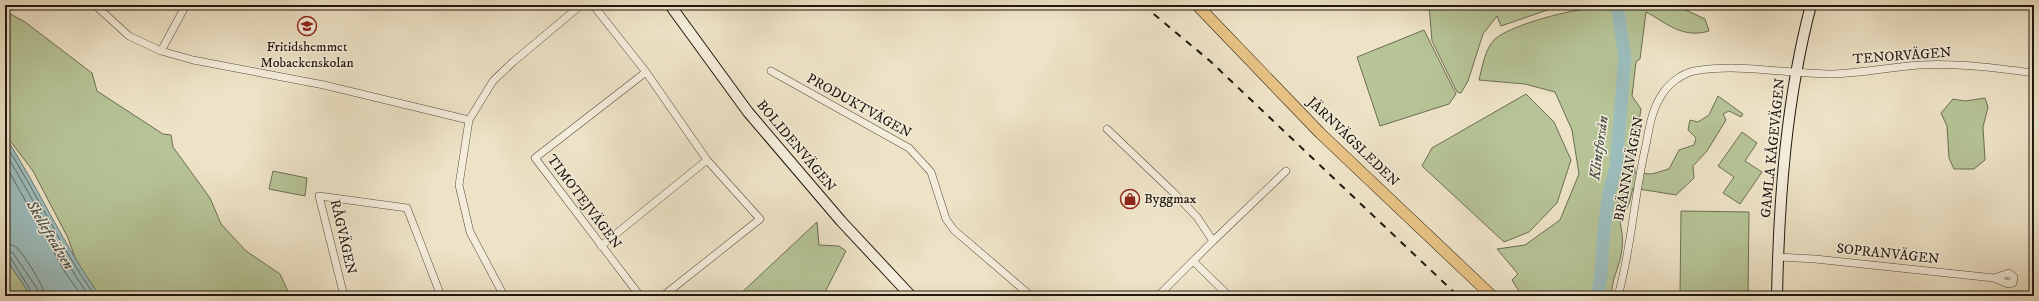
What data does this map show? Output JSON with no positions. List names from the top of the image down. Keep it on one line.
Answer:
{"streets":{"main road":["JÄRNVÄGSLEDEN","BOLIDENVÄGEN","GAMLA KÅGEVÄGEN"],"street":["TENORVÄGEN","PRODUKTVÄGEN","BRÄNNAVÄGEN","TIMOTEJVÄGEN","RÅGVÄGEN","SOPRANVÄGEN"]},"crossings":[["TENORVÄGEN","GAMLA KÅGEVÄGEN"],["TENORVÄGEN","BRÄNNAVÄGEN"],["GAMLA KÅGEVÄGEN","BRÄNNAVÄGEN"],["GAMLA KÅGEVÄGEN","SOPRANVÄGEN"]],"water":["Klintforsån","Skellefteälven"],"places":{"school or university":["Fritidshemmet Mobackenskolan"],"shop":["Byggmax"]}}
